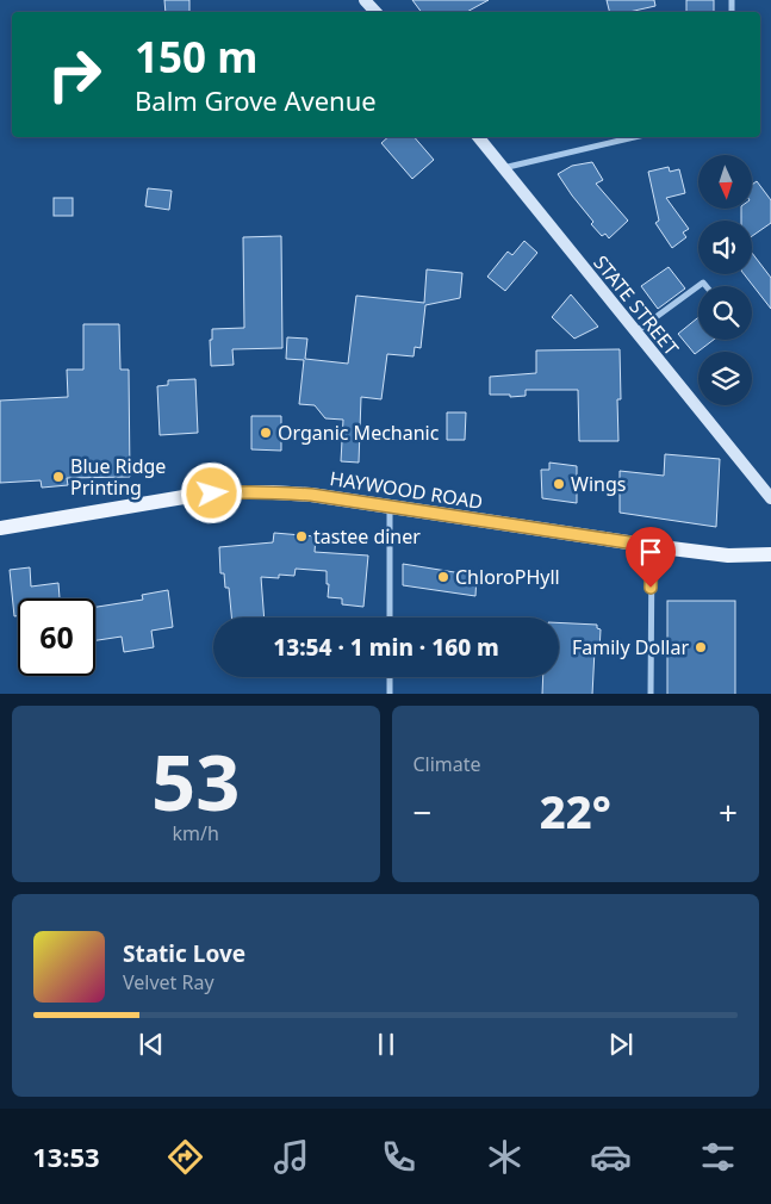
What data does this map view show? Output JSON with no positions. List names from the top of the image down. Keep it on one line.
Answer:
{"streets":{"main road":["HAYWOOD ROAD"],"street":["STATE STREET"]},"places":["Organic Mechanic","Blue Ridge Printing","Wings","tastee diner","ChloroPHyll","Family Dollar"],"north":"bottom","page":{"turn":["150 m","Balm Grove Avenue"],"limit":"60","trip":"13:54 · 1 min · 160 m","tile":[["53","km/h"],"Climate"],"heat":["−","22°","+"],"song":["Static Love","Velvet Ray"],"tabs":"13:53"}}
